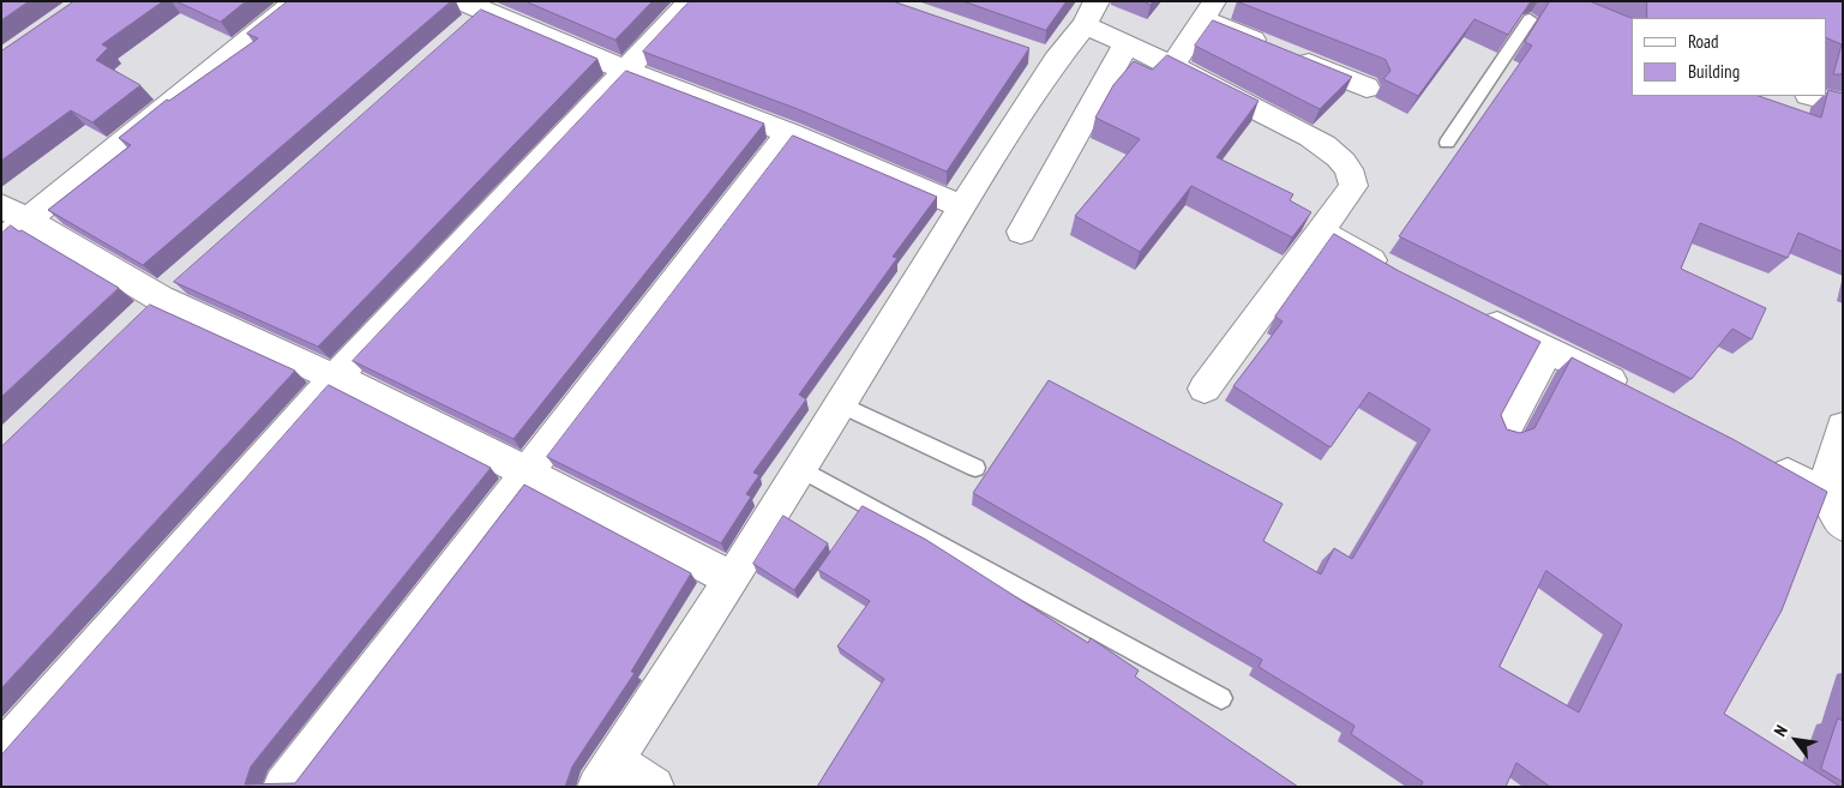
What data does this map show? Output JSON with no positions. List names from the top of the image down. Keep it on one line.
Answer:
{"legend":["Road","Building"],"north":"top left"}
